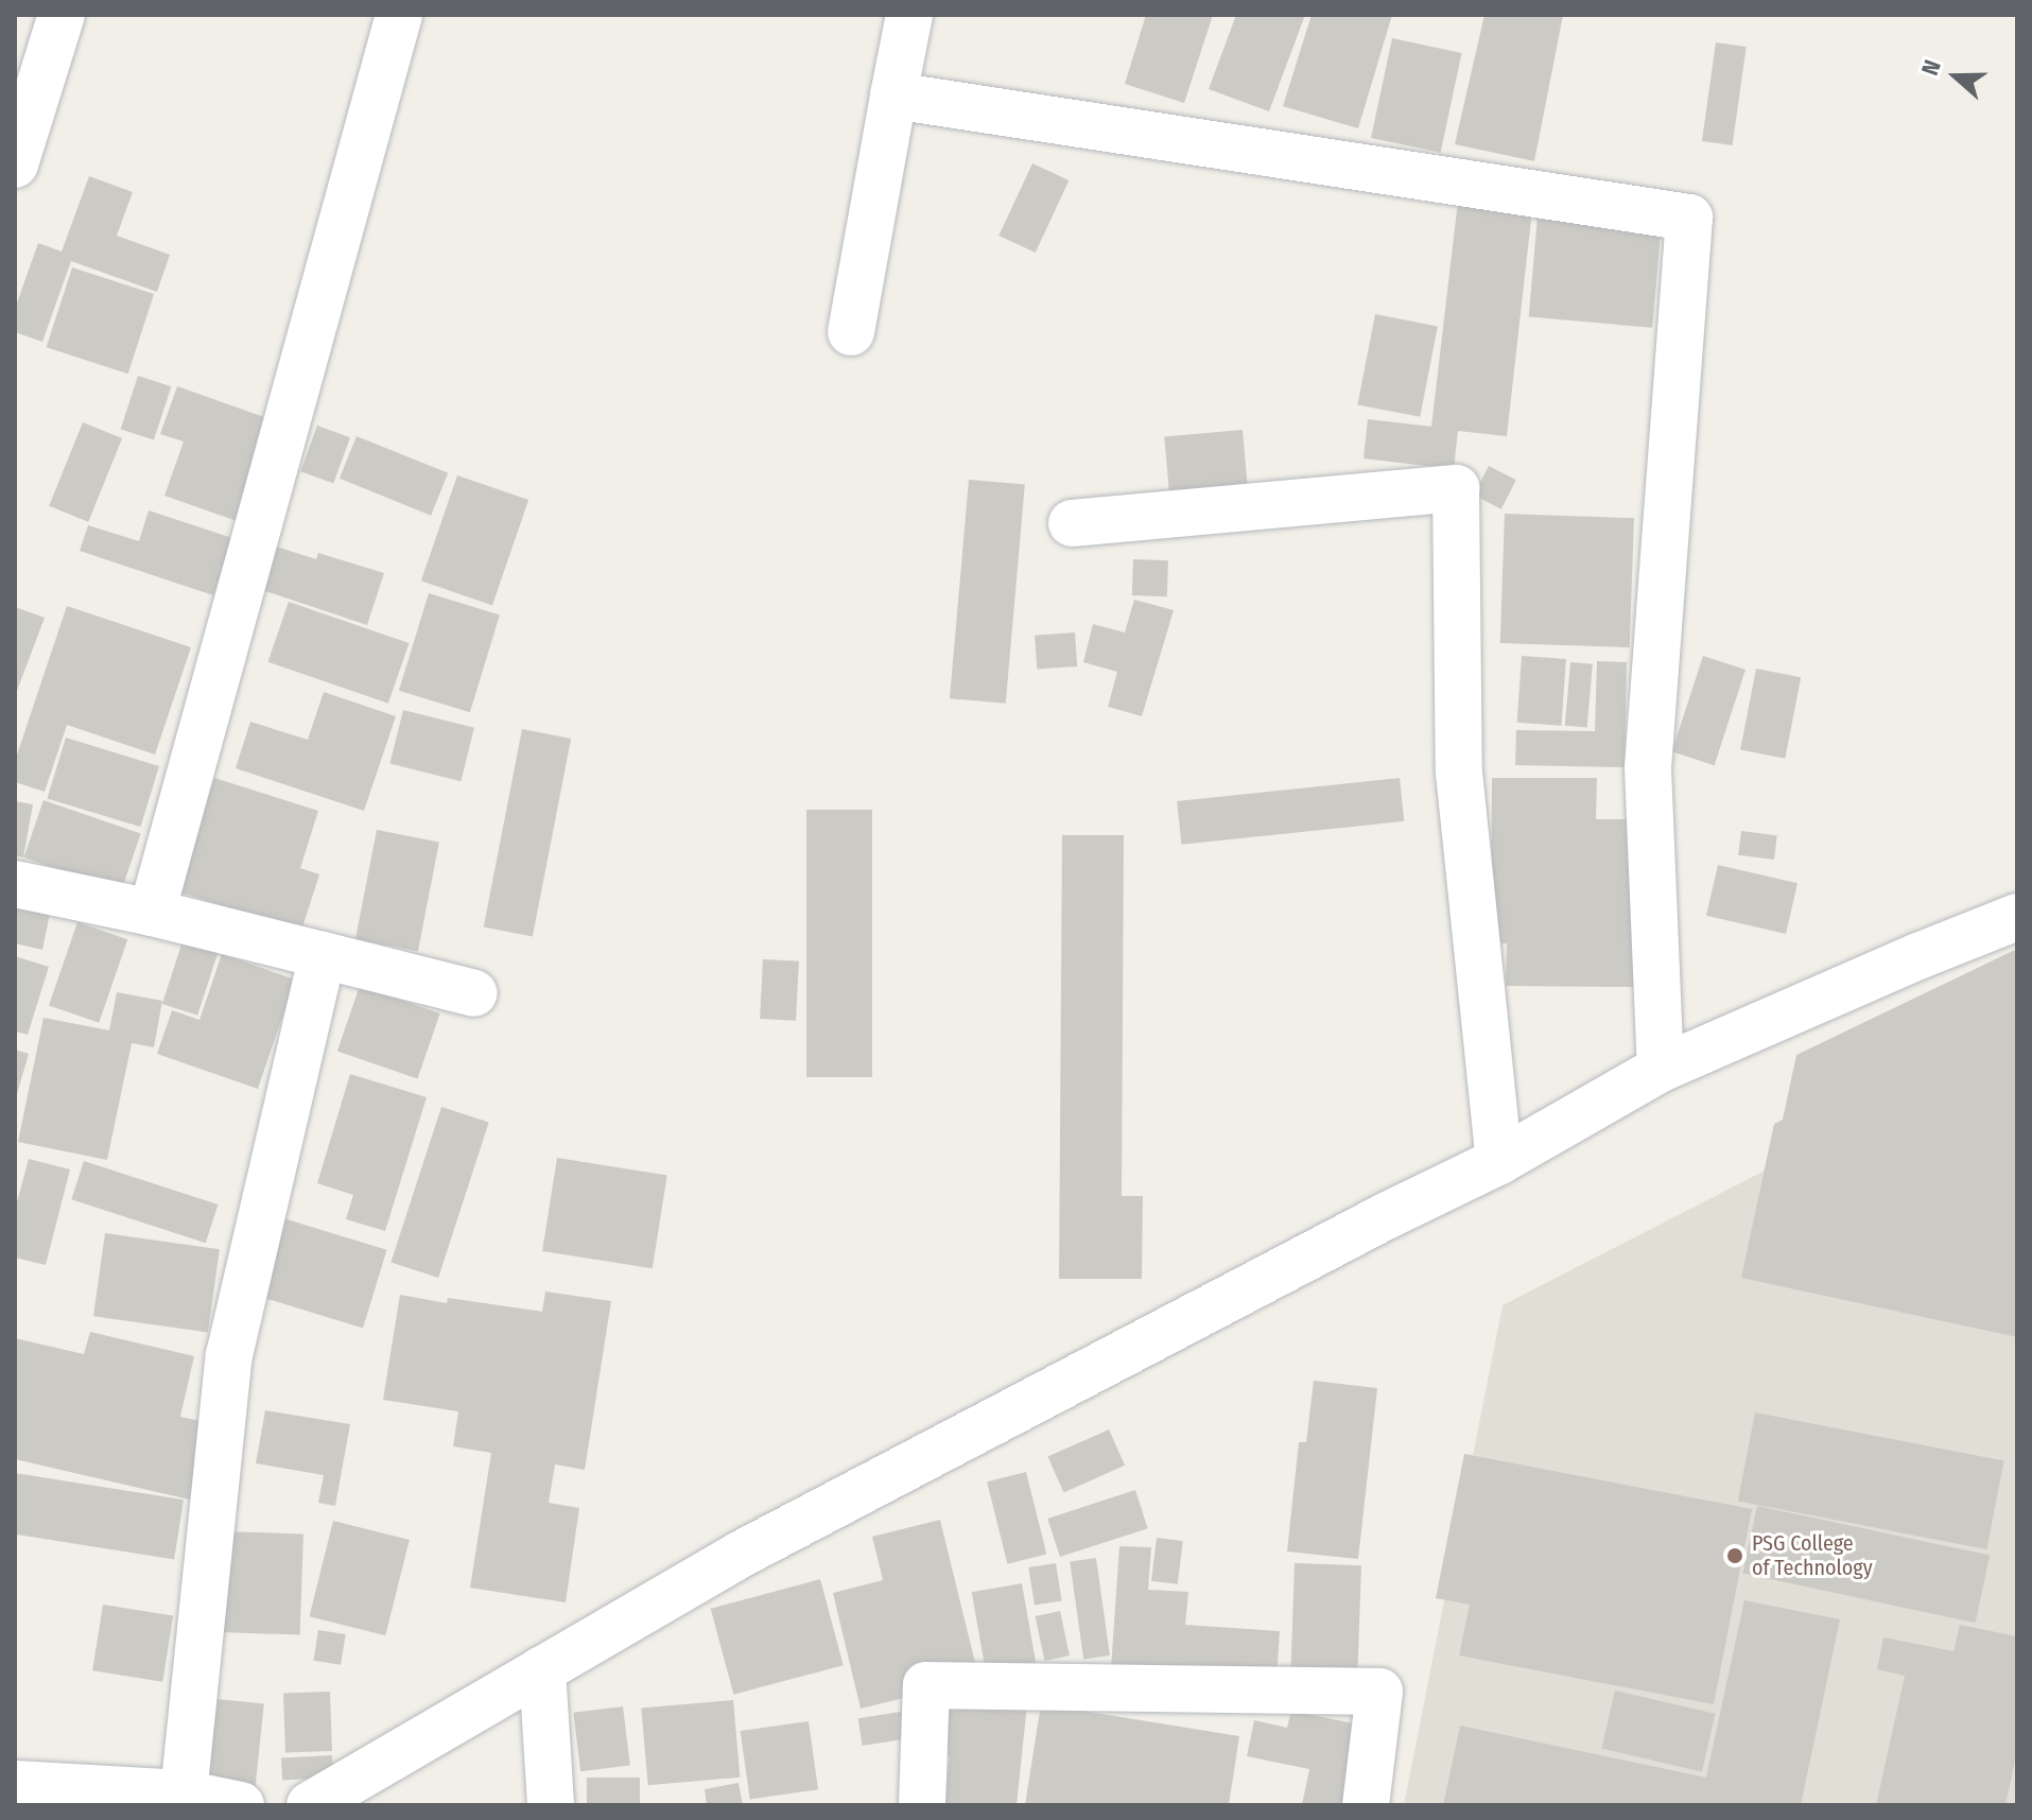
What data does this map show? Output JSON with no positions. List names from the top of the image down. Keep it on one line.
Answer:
{"places":["PSG College of Technology"],"north":"left"}
